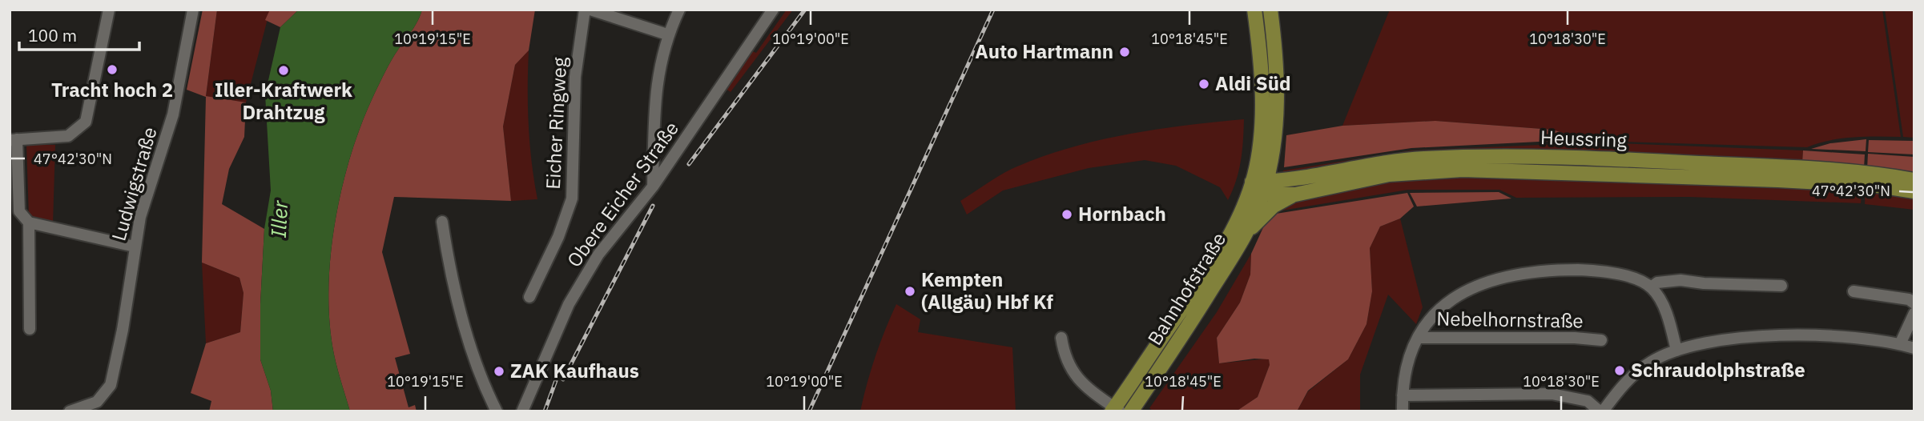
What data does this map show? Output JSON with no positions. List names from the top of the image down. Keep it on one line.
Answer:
{"streets":{"main road":["Heussring","Bahnhofstraße"],"street":["Eicher Ringweg","Ludwigstraße","Obere Eicher Straße","Nebelhornstraße"]},"crossings":[["Heussring","Bahnhofstraße"]],"water":["Iller"],"places":["Auto Hartmann","Tracht hoch 2","Iller-Kraftwerk Drahtzug","Aldi Süd","Hornbach","Kempten (Allgäu) Hbf Kf","Schraudolphstraße","ZAK Kaufhaus"],"scale_bar":"100 m","coordinates":["10°19'15\"E","10°19'00\"E","10°18'45\"E","10°18'30\"E","47°42'30\"N"]}
